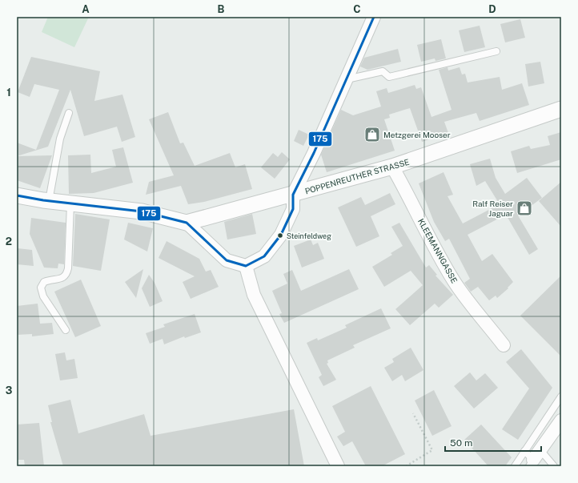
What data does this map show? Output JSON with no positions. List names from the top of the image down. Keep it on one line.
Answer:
{"streets":{"street":["POPPENREUTHER STRASSE","KLEEMANNGASSE"]},"crossings":[["POPPENREUTHER STRASSE","KLEEMANNGASSE"]],"places":{"shop":["Metzgerei Mooser","Ralf Reiser Jaguar"],"other":["Steinfeldweg"]},"lines":["transit line 175"],"scale_bar":"50 m","grid":{"columns":["A","B","C","D"],"rows":["1","2","3"]}}
